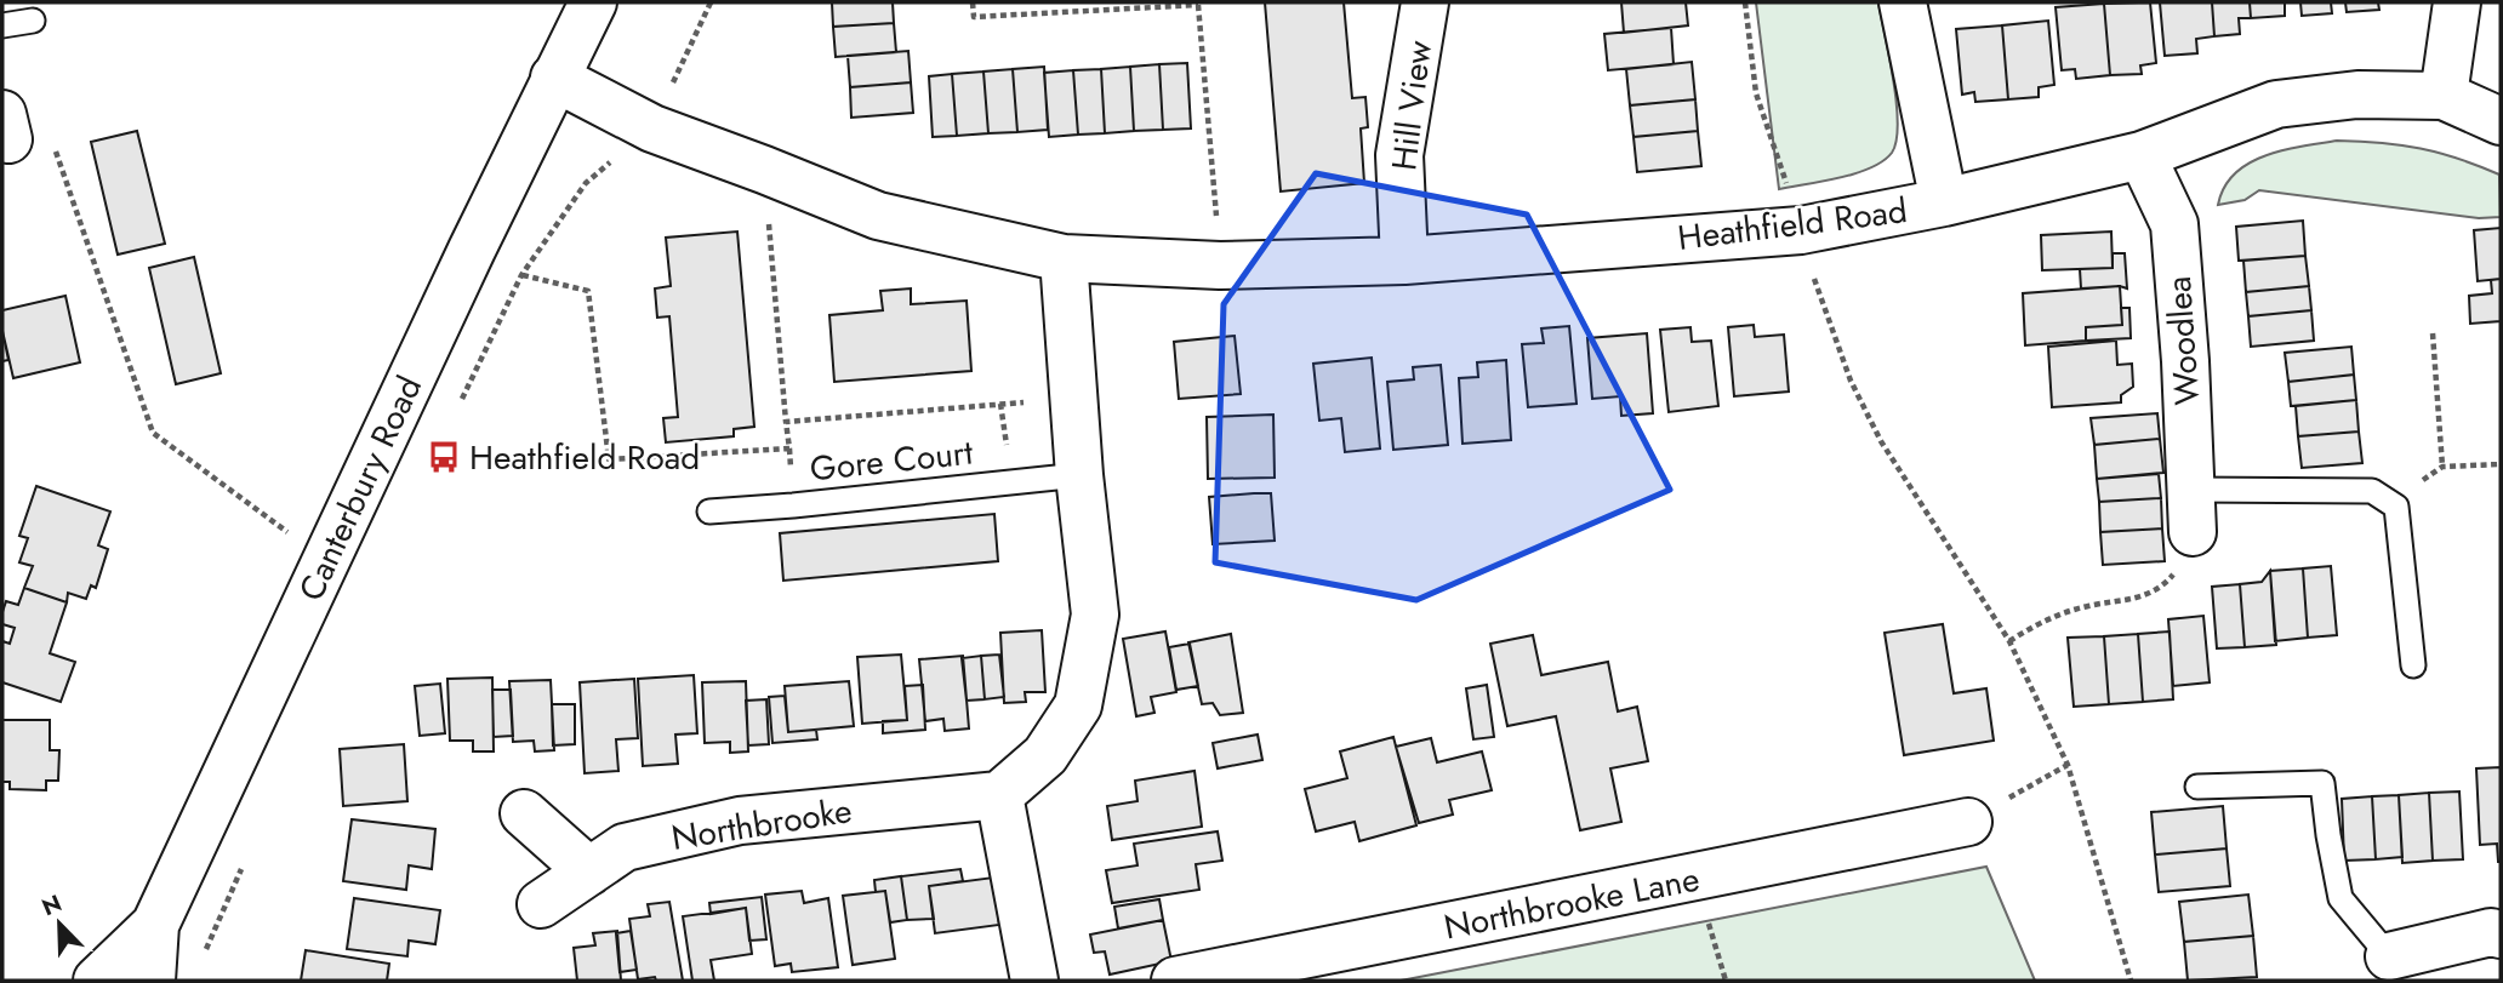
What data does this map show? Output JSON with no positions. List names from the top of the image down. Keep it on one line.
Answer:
{"streets":{"street":["Hill View","Heathfield Road","Woodlea","Canterbury Road","Northbrooke","Northbrooke Lane"],"lane":["Gore Court"]},"crossings":[["Hill View","Heathfield Road"],["Heathfield Road","Woodlea"],["Heathfield Road","Canterbury Road"]],"places":{"bus stop":["Heathfield Road"]},"north":"top left"}
